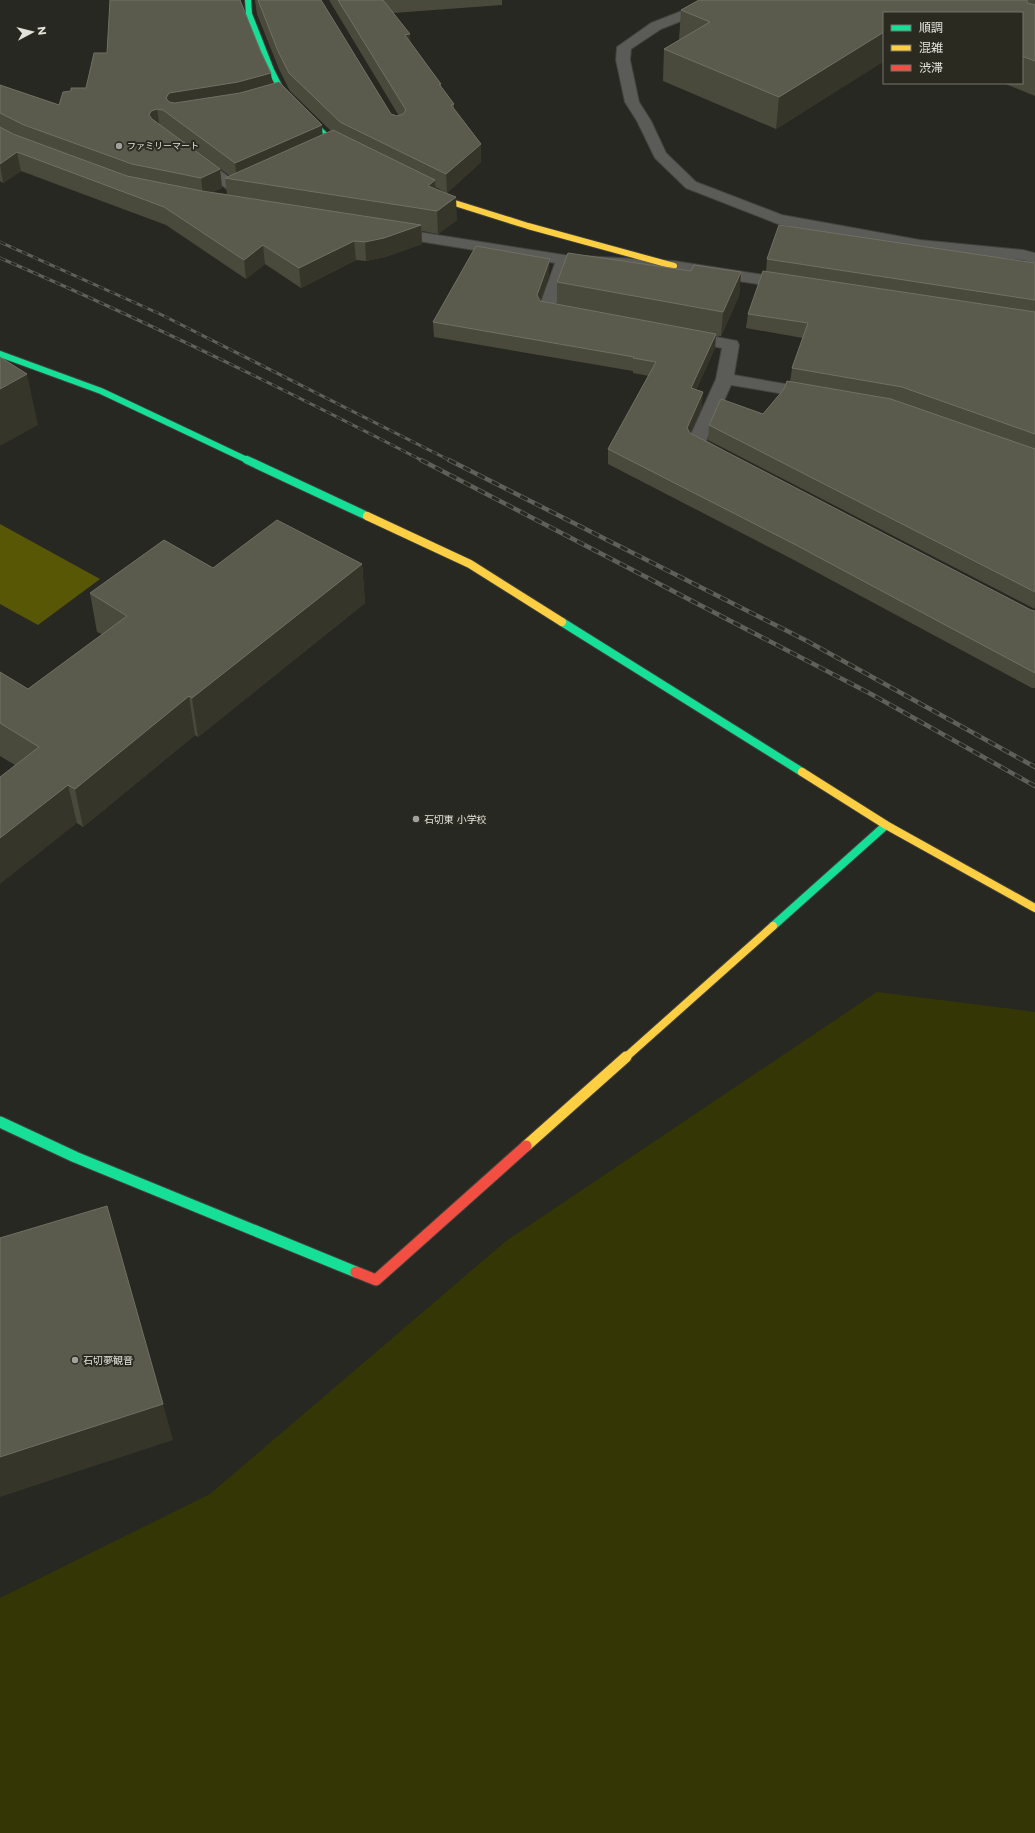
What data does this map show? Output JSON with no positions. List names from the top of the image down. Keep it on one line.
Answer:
{"places":["ファミリーマート","石切東 小学校","石切夢観音"],"legend":["順調","混雑","渋滞"],"north":"right"}
